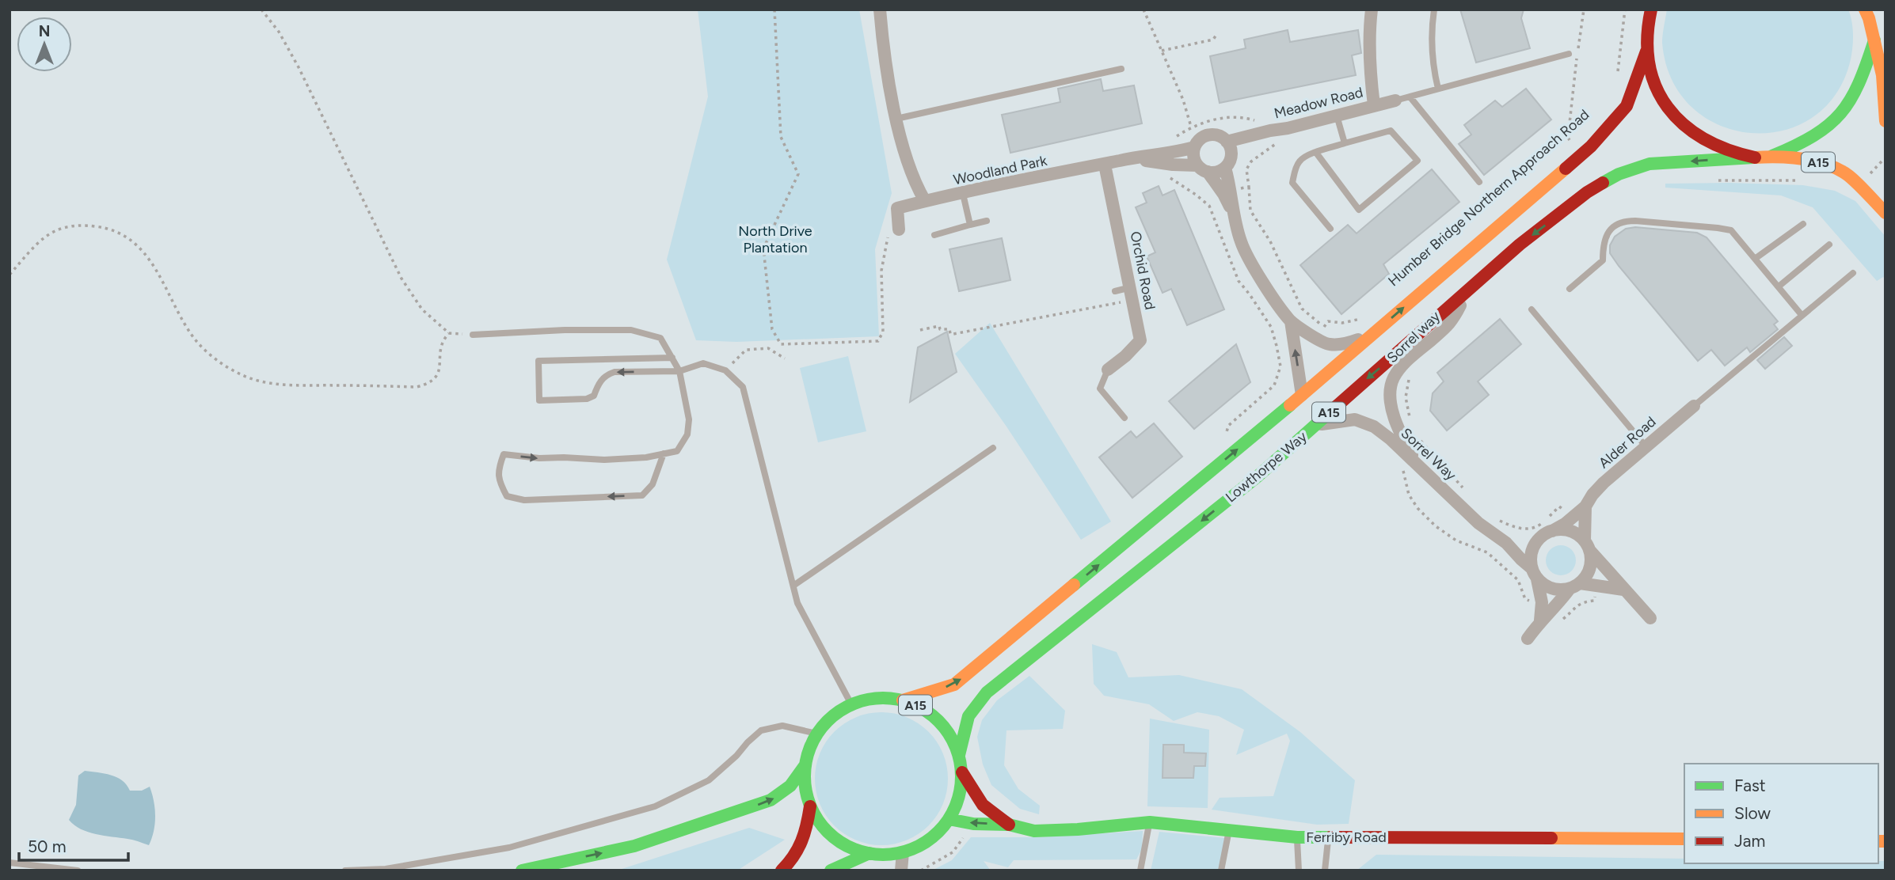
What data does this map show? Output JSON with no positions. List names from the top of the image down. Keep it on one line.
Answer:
{"streets":{"main road":["A15","Lowthorpe Way","Ferriby Road"],"street":["Meadow Road","Woodland Park","Orchid Road","Sorrel way","Alder Road","Sorrel Way"]},"crossings":[["Meadow Road","Woodland Park"],["A15","Lowthorpe Way"],["A15","Ferriby Road"],["Woodland Park","Orchid Road"],["Sorrel way","Sorrel Way"],["Sorrel way","Lowthorpe Way"],["Alder Road","Sorrel Way"],["Sorrel Way","Lowthorpe Way"],["Lowthorpe Way","Ferriby Road"]],"parks":["North Drive Plantation"],"legend":["Fast","Slow","Jam"],"scale_bar":"50 m","north":"top"}
